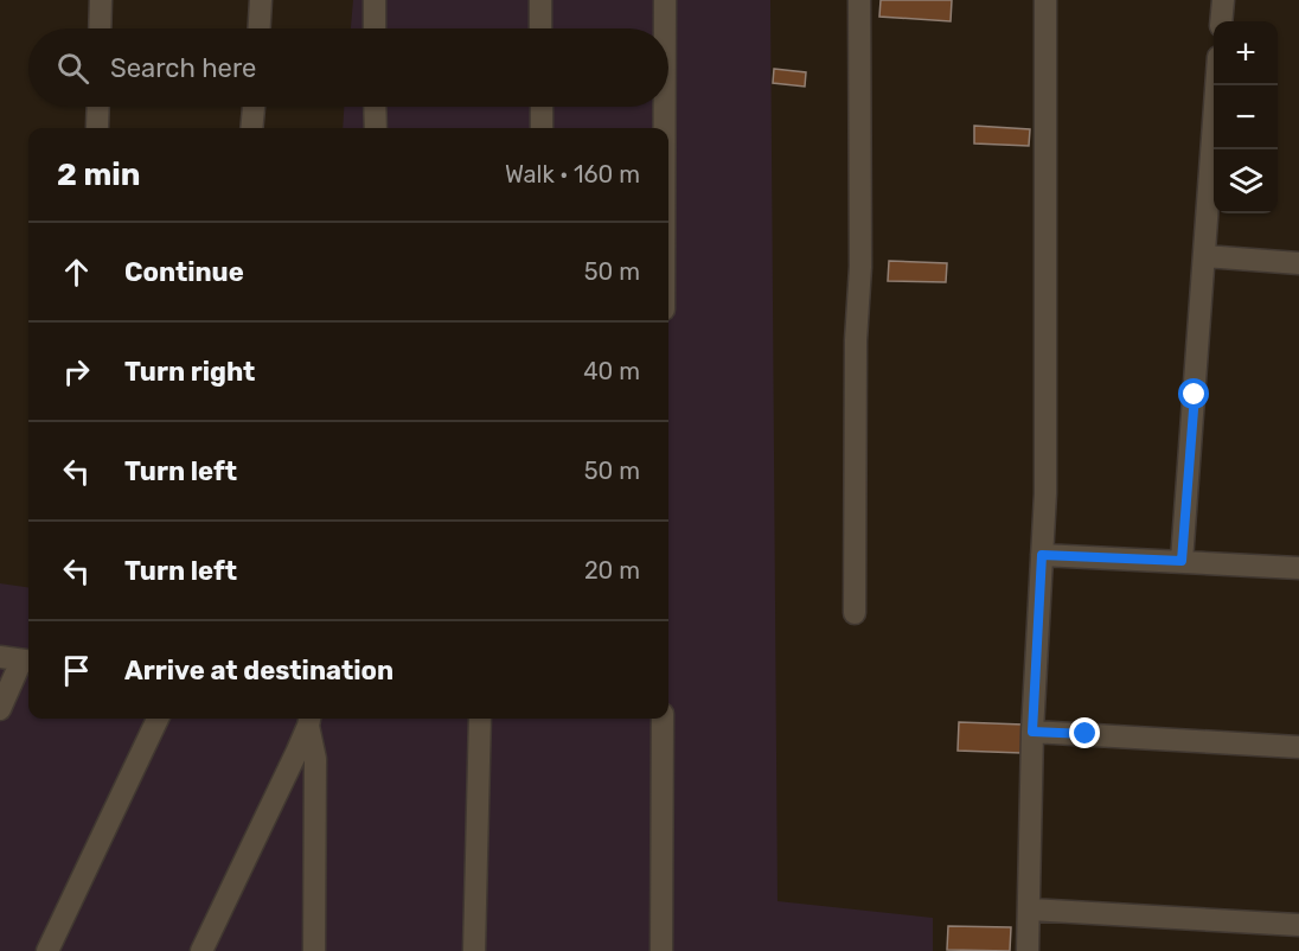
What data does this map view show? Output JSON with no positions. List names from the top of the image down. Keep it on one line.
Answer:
{"page":{"map_buttons":["+","−"],"search":"Search here","heading":["2 min","Walk · 160 m"],"list":[["Continue","50 m"],["Turn right","40 m"],["Turn left","50 m"],["Turn left","20 m"],"Arrive at destination"]}}
